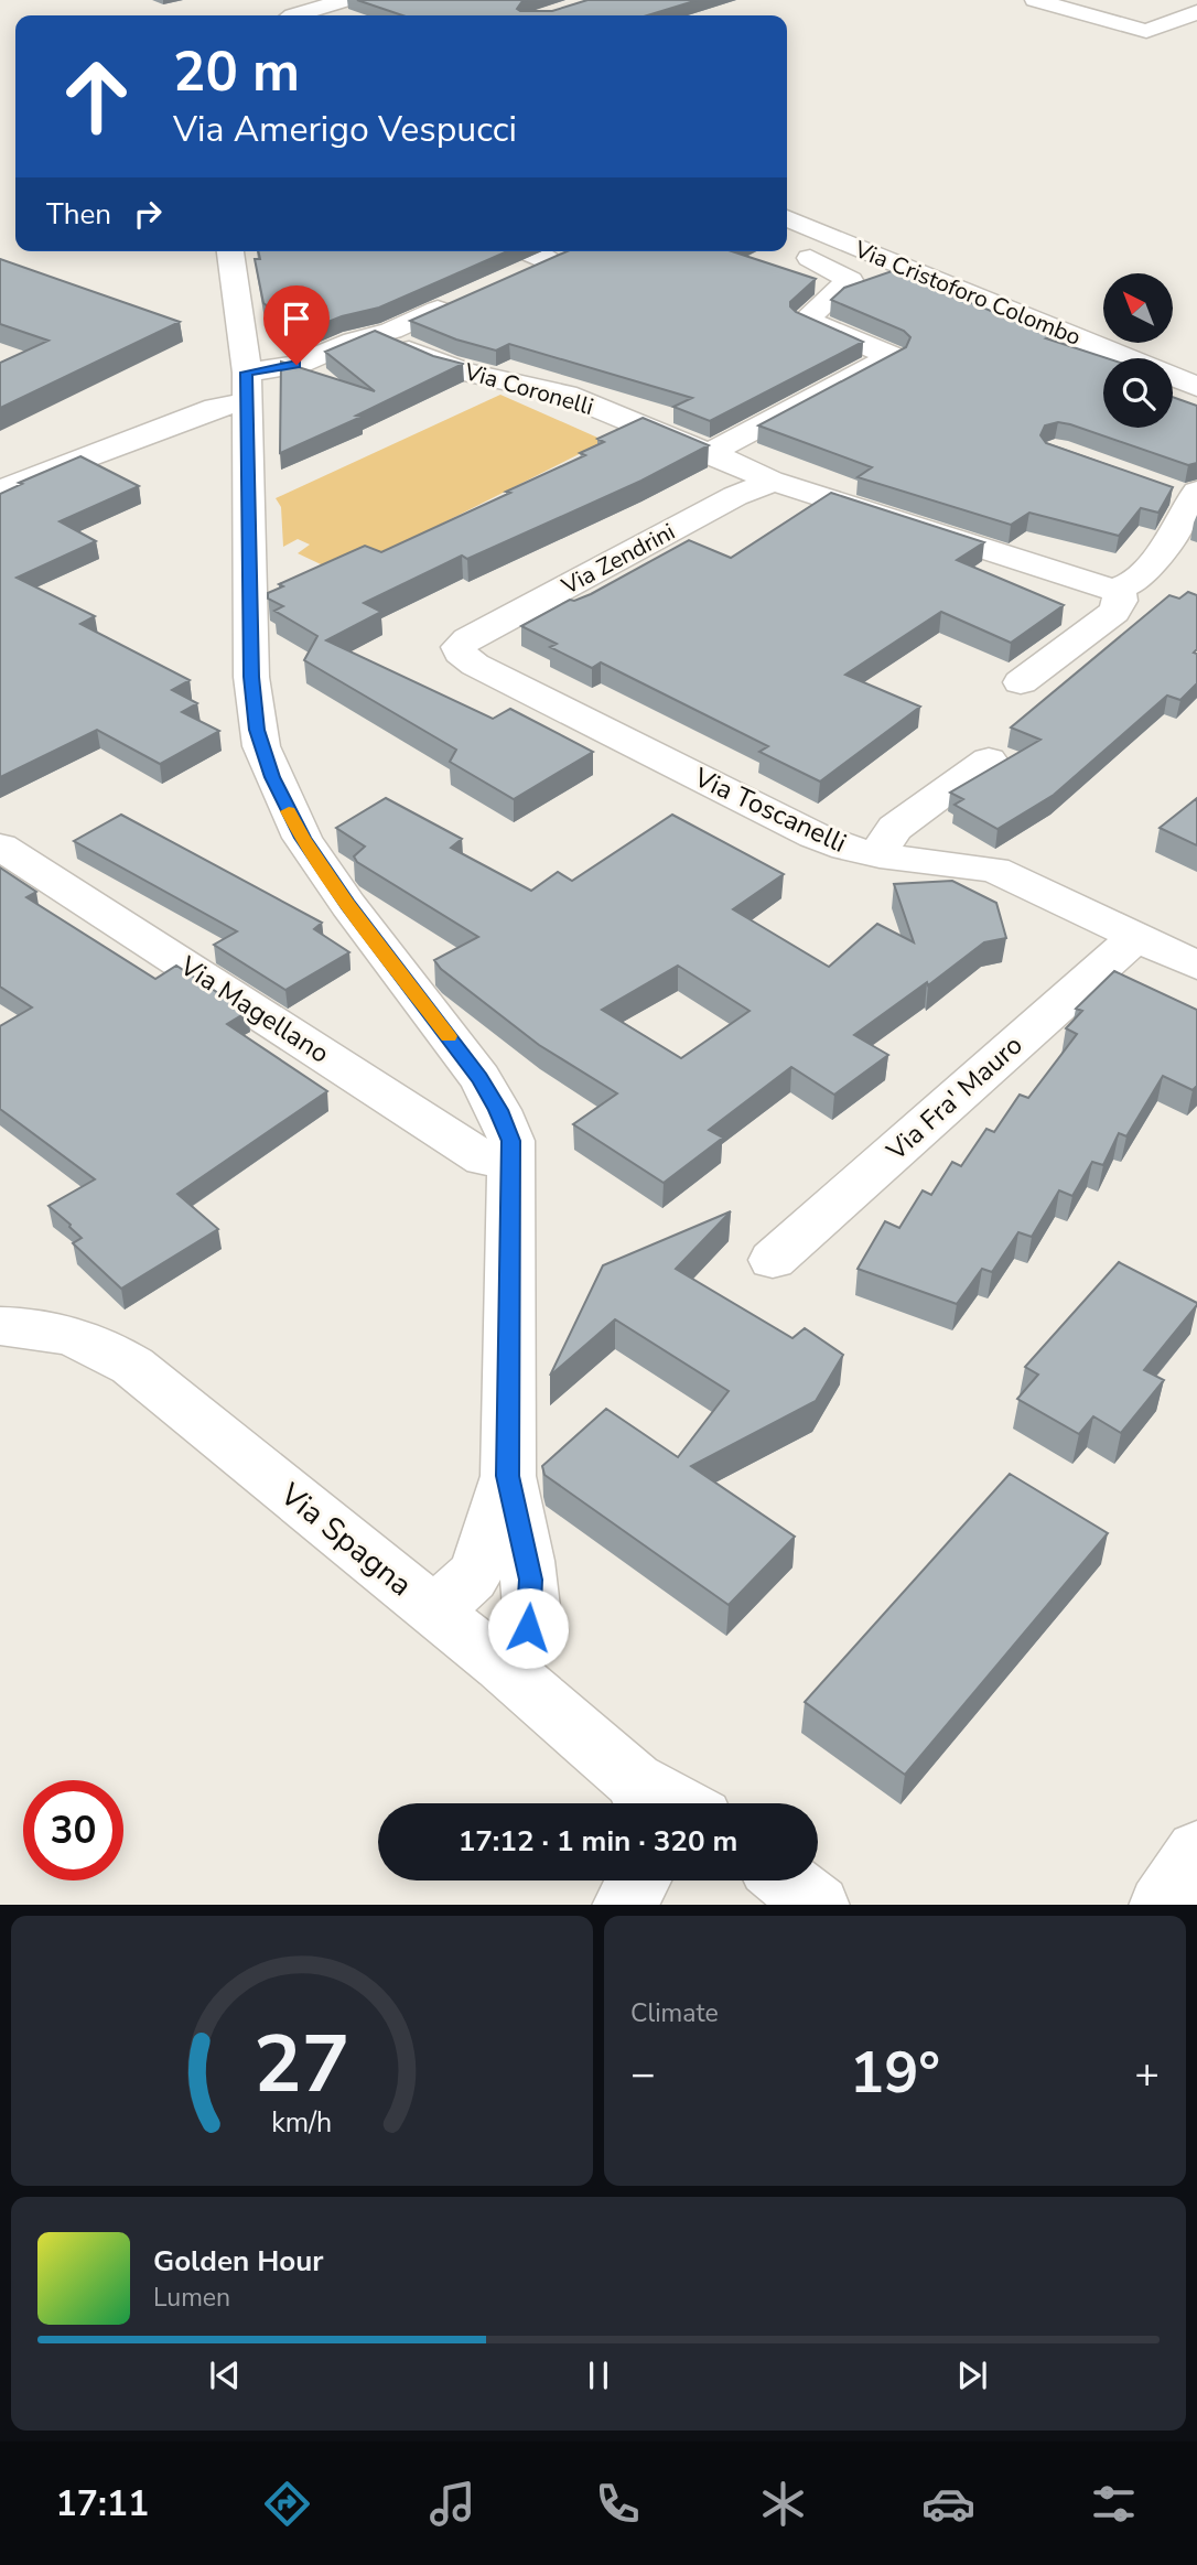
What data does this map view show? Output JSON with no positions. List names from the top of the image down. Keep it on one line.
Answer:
{"streets":{"street":["Via Cristoforo Colombo","Via Coronelli","Via Zendrini","Via Toscanelli","Via Magellano","Via Fra' Mauro","Via Spagna"]},"crossings":[["Via Coronelli","Via Zendrini"],["Via Zendrini","Via Toscanelli"],["Via Toscanelli","Via Fra' Mauro"]],"north":"top left","page":{"turn":["20 m","Via Amerigo Vespucci"],"then":"Then","limit":"30","trip":"17:12 · 1 min · 320 m","tile":"Climate","heat":["−","19°","+"],"song":["Golden Hour","Lumen"],"tabs":"17:11","gauge":["27","km/h"]}}
